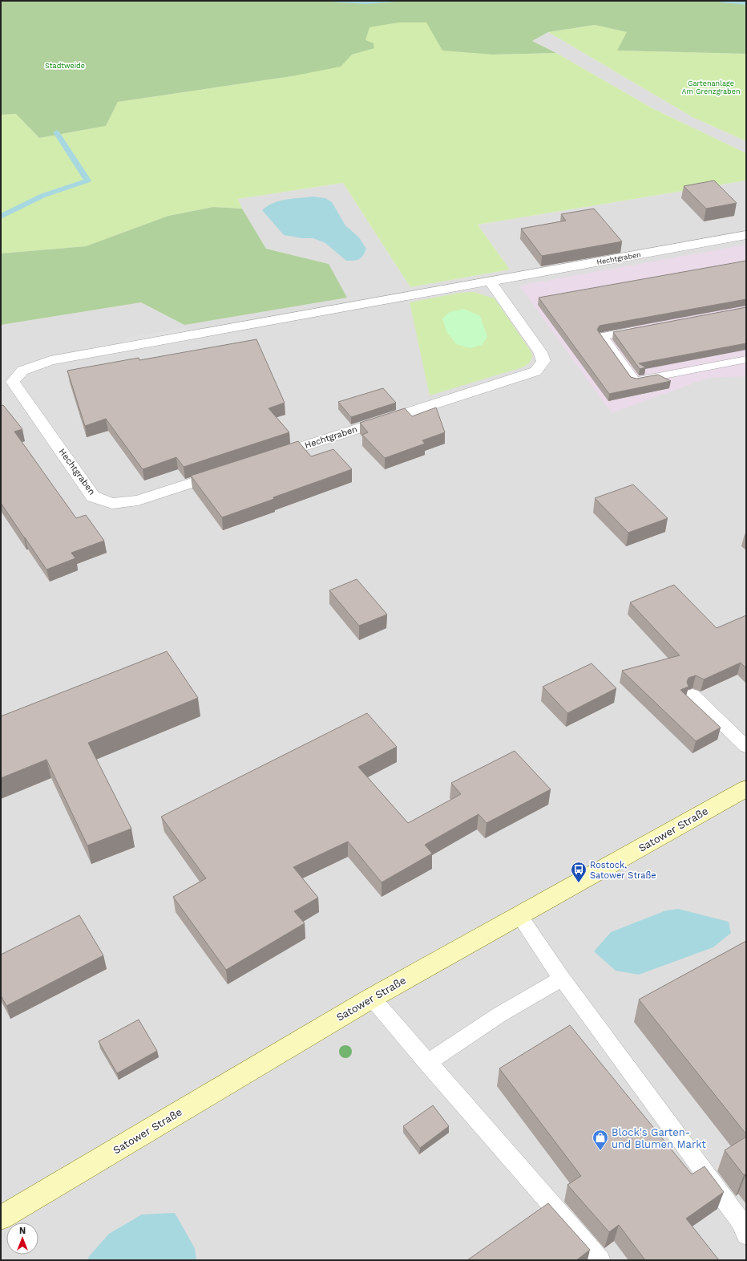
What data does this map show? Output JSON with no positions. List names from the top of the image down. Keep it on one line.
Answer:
{"streets":{"main road":["Satower Straße"],"street":["Hechtgraben"]},"parks":["Stadtweide","Gartenanlage Am Grenzgraben"],"places":{"bus stop":["Rostock, Satower Straße"],"shop":["Block's Garten- und Blumen Markt"]},"north":"top"}
